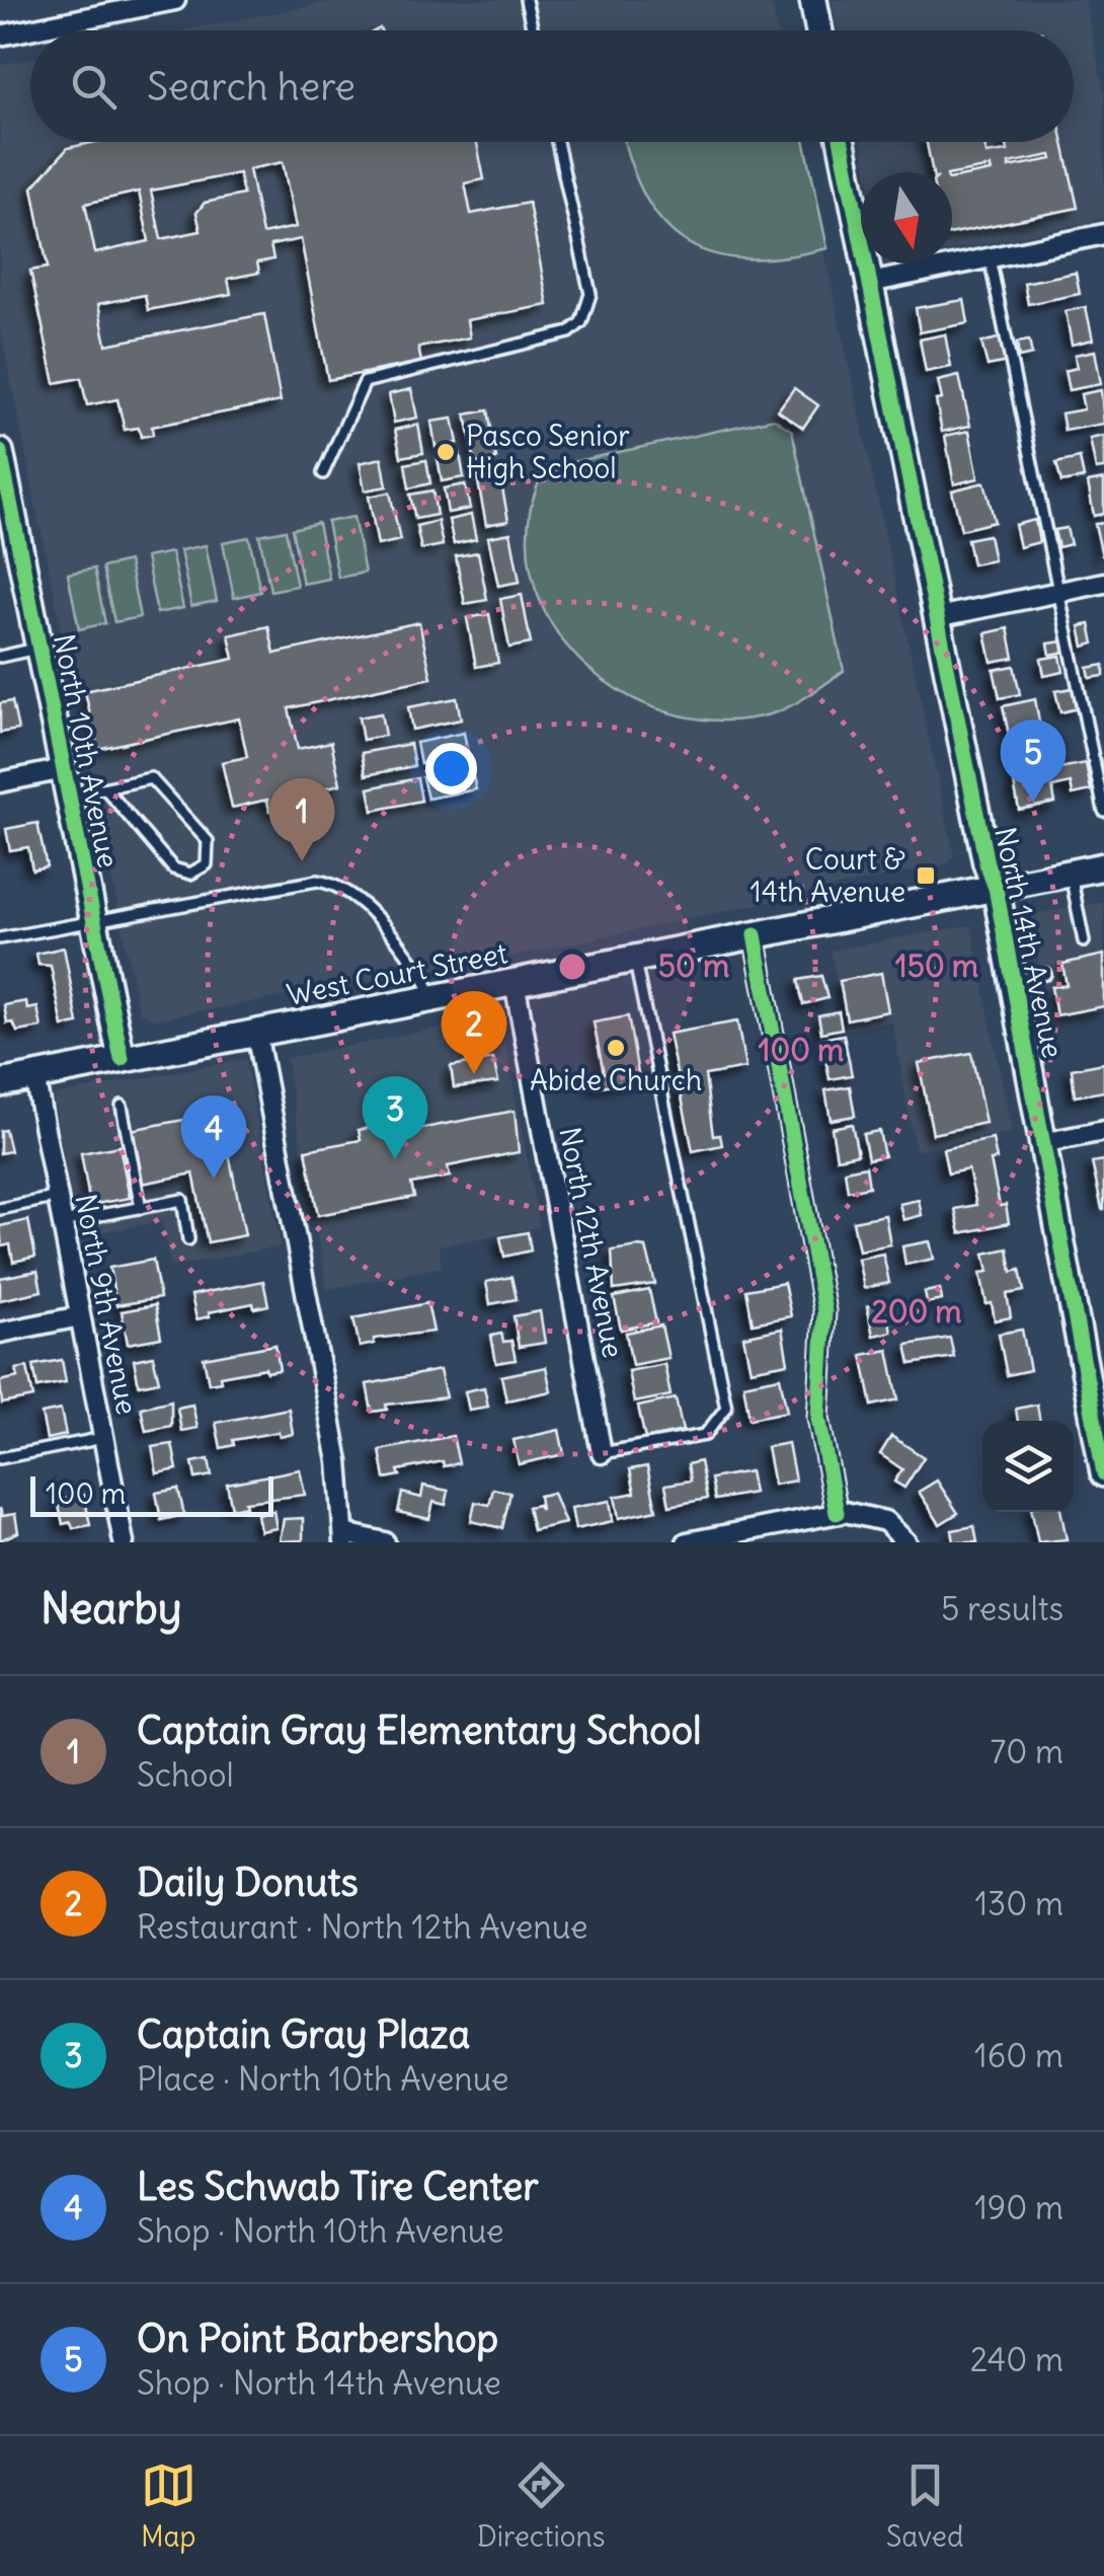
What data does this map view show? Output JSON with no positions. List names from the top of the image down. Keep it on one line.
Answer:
{"streets":{"street":["North 10th Avenue","North 14th Avenue","West Court Street","North 12th Avenue","North 9th Avenue"]},"crossings":[["North 10th Avenue","West Court Street"],["North 14th Avenue","West Court Street"],["West Court Street","North 12th Avenue"],["West Court Street","North 9th Avenue"]],"places":{"other":["Pasco Senior High School","Abide Church"],"transit":["Court & 14th Avenue"]},"scale_bar":"100 m","north":"bottom","page":{"search":"Search here","pins":["5","1","2","3","4"],"scale":"100 m","heading":["Nearby","5 results"],"list":[{"mark":"1","name":"Captain Gray Elementary School","note":"School","value":"70 m"},{"mark":"2","name":"Daily Donuts","note":"Restaurant · North 12th Avenue","value":"130 m"},{"mark":"3","name":"Captain Gray Plaza","note":"Place · North 10th Avenue","value":"160 m"},{"mark":"4","name":"Les Schwab Tire Center","note":"Shop · North 10th Avenue","value":"190 m"},{"mark":"5","name":"On Point Barbershop","note":"Shop · North 14th Avenue","value":"240 m"}],"nav":["Map","Directions","Saved"]},"rings":["50 m","150 m","100 m","200 m"]}
